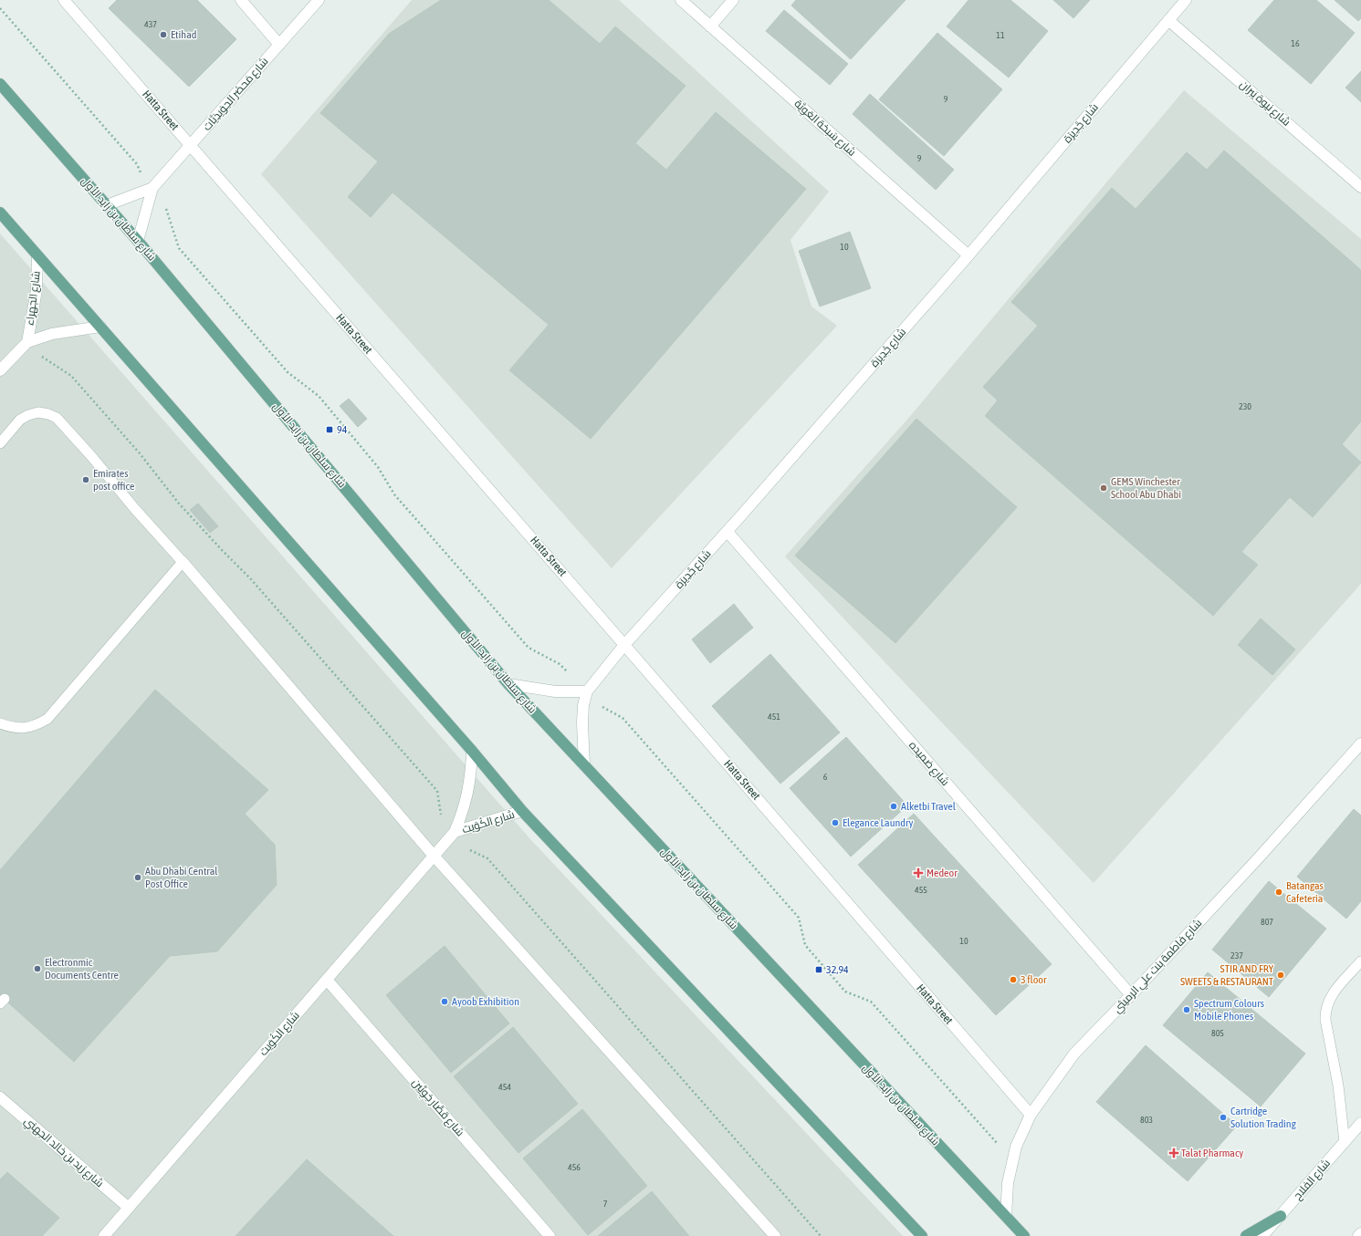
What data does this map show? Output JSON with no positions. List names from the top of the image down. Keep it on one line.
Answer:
{"streets":{"main road":["شارع سلطان بن زايد الأول"],"street":["شارع مَحضَر الحِوَيذِيَّات","شارع نيوة يَبران","Hatta Street","شارع جْدِيرَة","شارع سَبخة العَوِيَّة","شارع الجهراء","شارع ضميده","شارع الكُوَيت","شارع فاطمة بنت علي الرميثي","شارع قصَّار خِوِيَّين","شارع زيد بن خالد الجهني","شارع الفلاح"]},"crossings":[["شارع مَحضَر الحِوَيذِيَّات","Hatta Street"],["شارع مَحضَر الحِوَيذِيَّات","شارع سلطان بن زايد الأول"],["شارع نيوة يَبران","شارع جْدِيرَة"],["Hatta Street","شارع جْدِيرَة"],["Hatta Street","شارع فاطمة بنت علي الرميثي"],["شارع جْدِيرَة","شارع سَبخة العَوِيَّة"],["شارع جْدِيرَة","شارع ضميده"],["شارع سلطان بن زايد الأول","شارع فاطمة بنت علي الرميثي"],["شارع ضميده","شارع فاطمة بنت علي الرميثي"],["شارع الكُوَيت","شارع قصَّار خِوِيَّين"],["شارع الكُوَيت","شارع زيد بن خالد الجهني"]],"places":{"other":["Etihad","Emirates post office","GEMS Winchester School Abu Dhabi","Alketbi Travel","Elegance Laundry","Abu Dhabi Central Post Office","Batangas Cafeteria","Electronmic Documents Centre","STIR AND FRY SWEETS & RESTAURANT","3 floor","Ayoob Exhibition","Spectrum Colours Mobile Phones","Cartridge Solution Trading"],"transit":["94","32,94"],"health":["Medeor","Talat Pharmacy"]},"house_numbers":["437","11","16","9","9","10","230","451","6","455","807","10","237","805","454","803","456","7"]}
